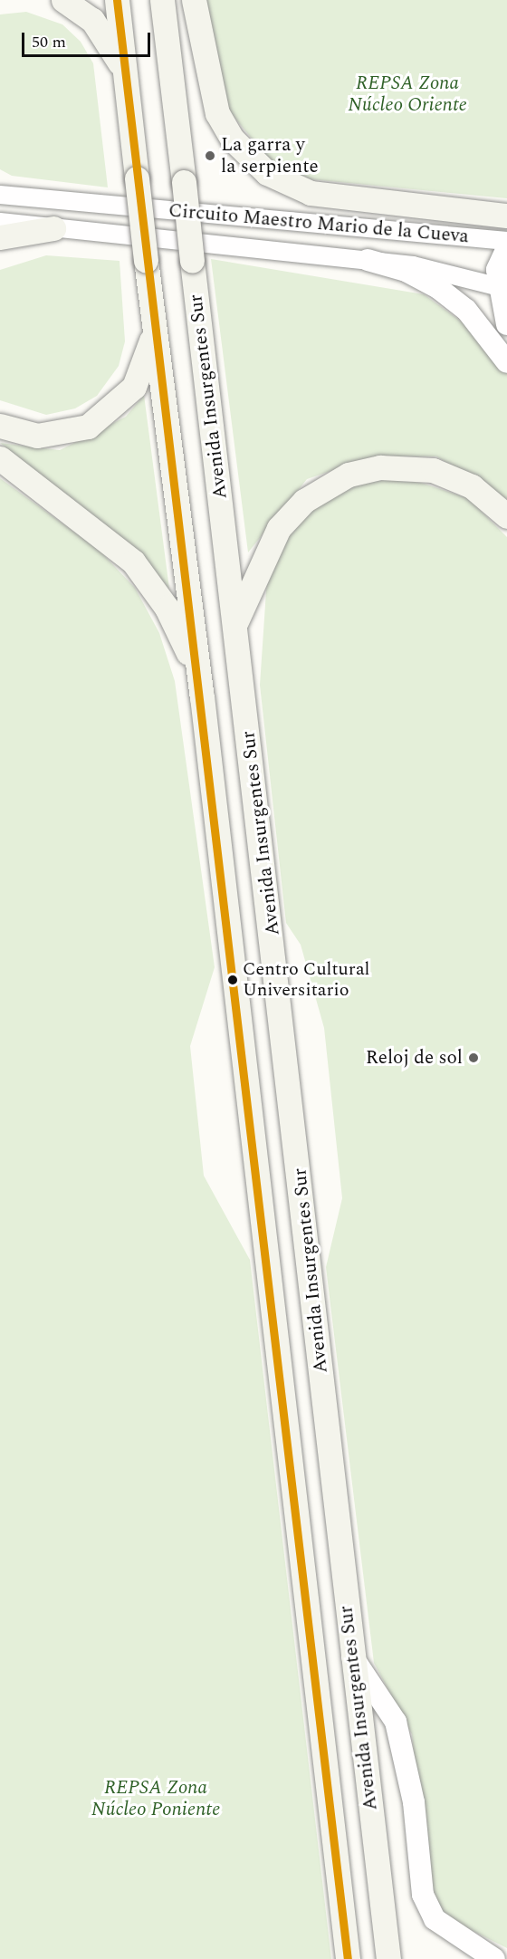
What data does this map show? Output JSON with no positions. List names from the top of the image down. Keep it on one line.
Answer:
{"streets":{"main road":["Avenida Insurgentes Sur"],"street":["Circuito Maestro Mario de la Cueva"]},"parks":["REPSA Zona Núcleo Oriente","REPSA Zona Núcleo Poniente"],"places":["La garra y la serpiente","Centro Cultural Universitario","Reloj de sol"],"scale_bar":"50 m"}
